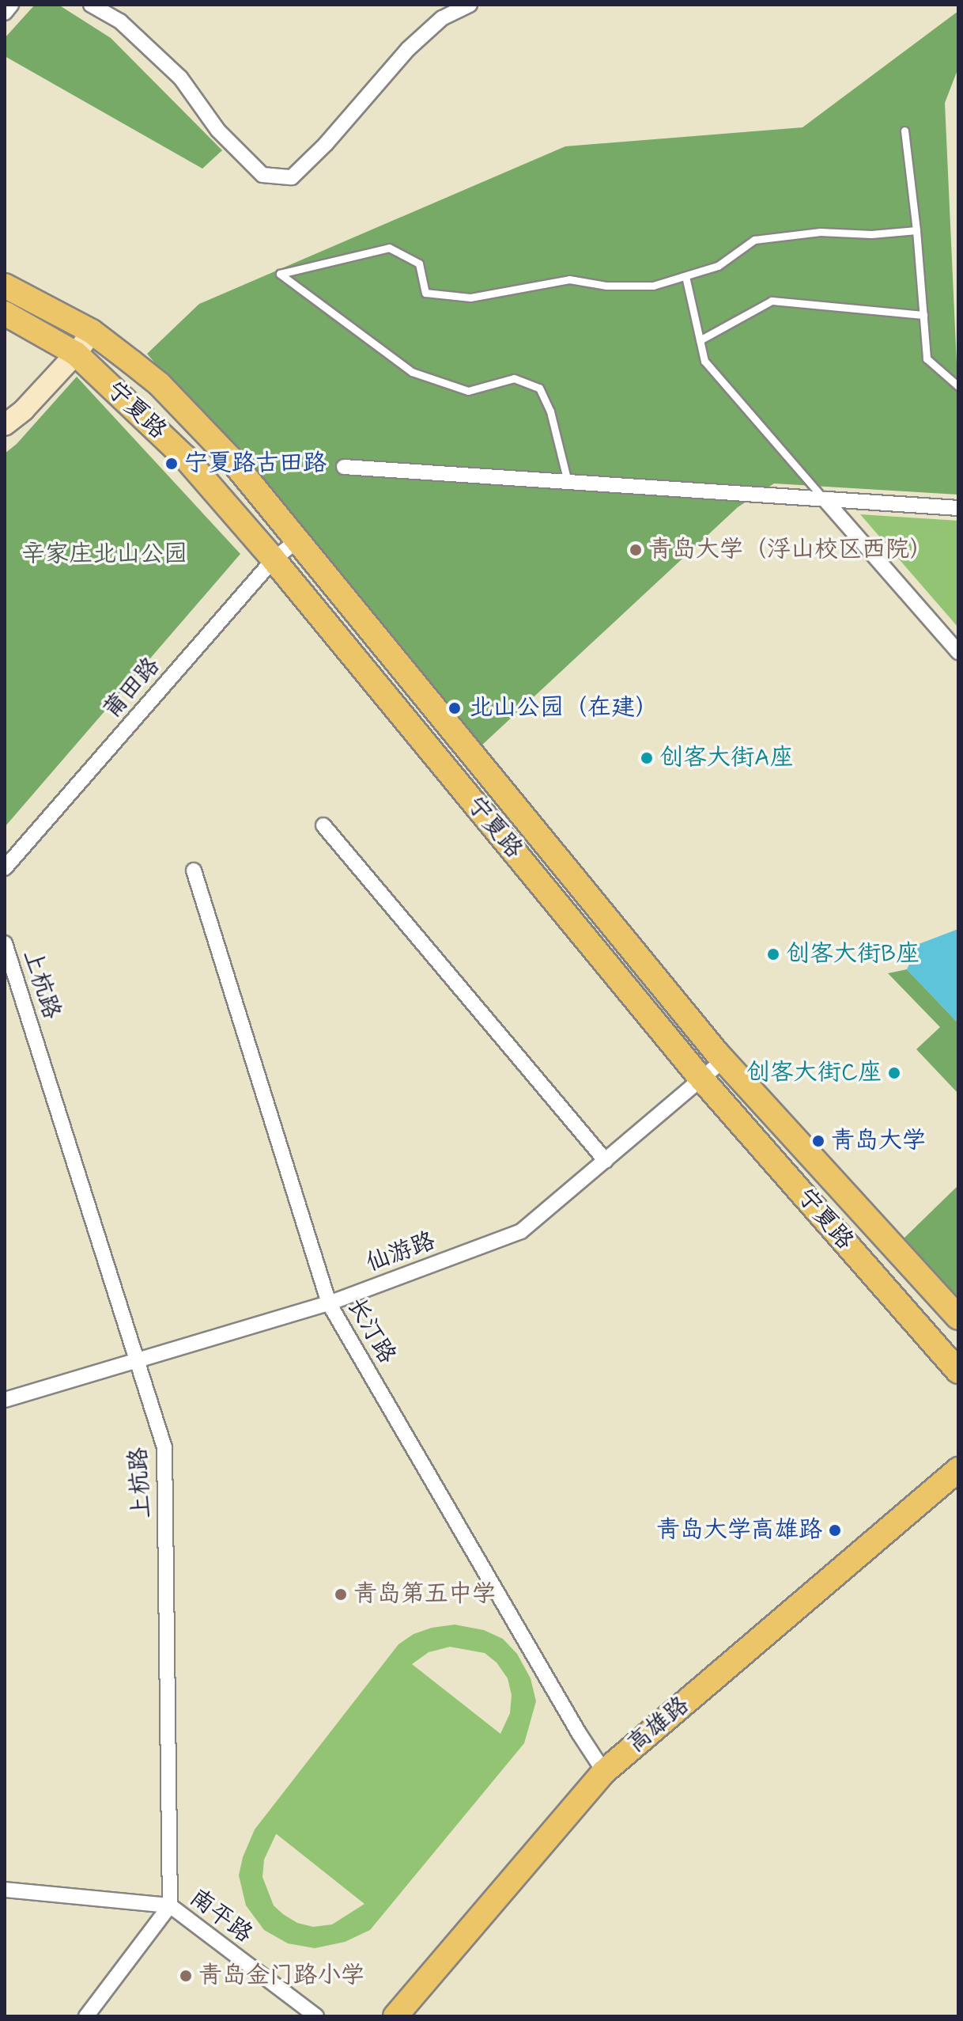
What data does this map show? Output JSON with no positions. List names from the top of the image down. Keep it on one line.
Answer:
{"streets":{"main road":["宁夏路","高雄路"],"street":["莆田路","上杭路","仙游路","长汀路","南平路"]},"crossings":[["宁夏路","莆田路"],["宁夏路","仙游路"],["上杭路","仙游路"],["上杭路","南平路"],["仙游路","长汀路"],["长汀路","高雄路"]],"parks":["辛家庄北山公园"],"places":["宁夏路古田路","青岛大学（浮山校区西院）","北山公园（在建）","创客大街A座","创客大街B座","创客大街C座","青岛大学","青岛大学高雄路","青岛第五中学","青岛金门路小学"]}
